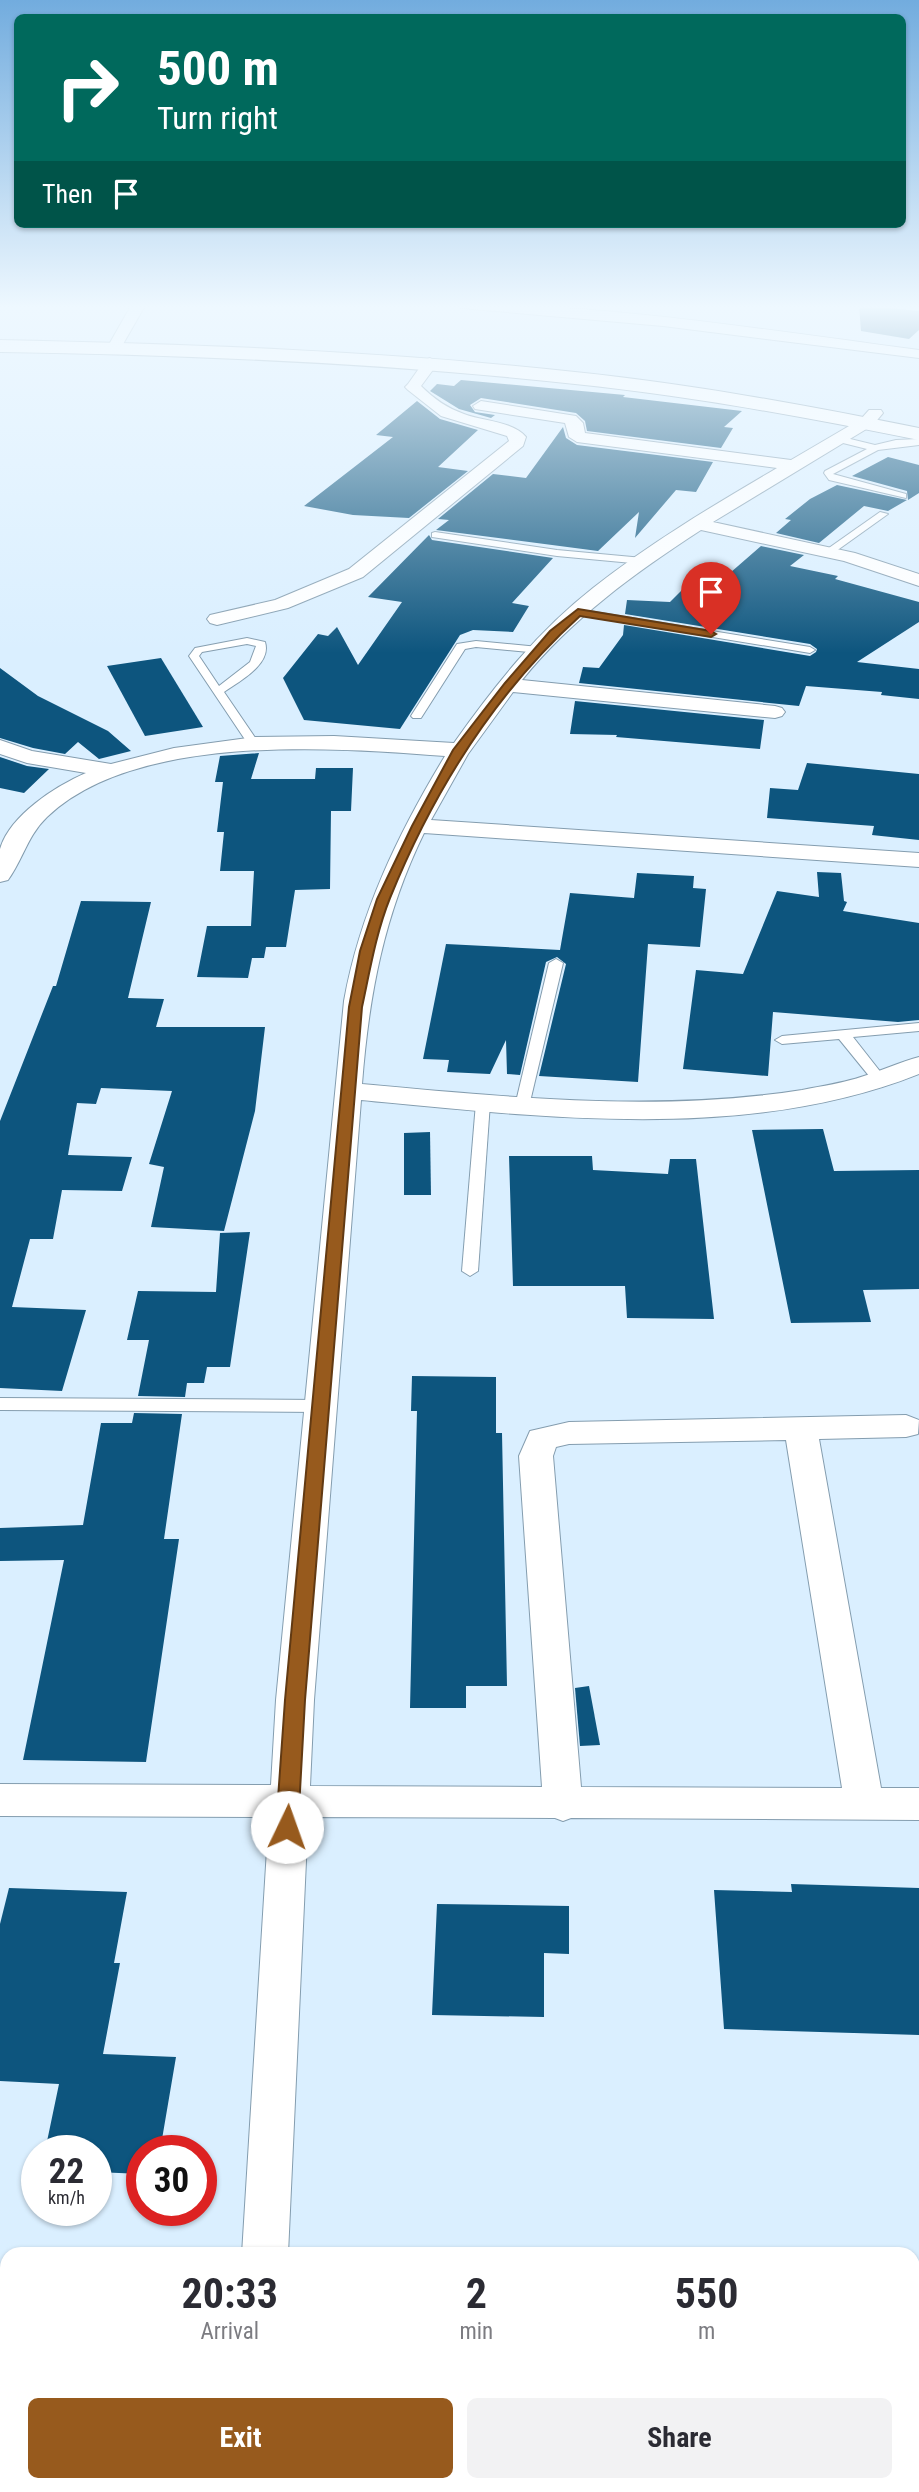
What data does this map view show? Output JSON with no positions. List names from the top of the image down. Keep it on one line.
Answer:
{"page":{"turn":["500 m","Turn right"],"then":"Then","speed":"22 km/h","limit":"30","eta":["20:33","Arrival","2","min","550","m"],"buttons":["Exit","Share"]}}
